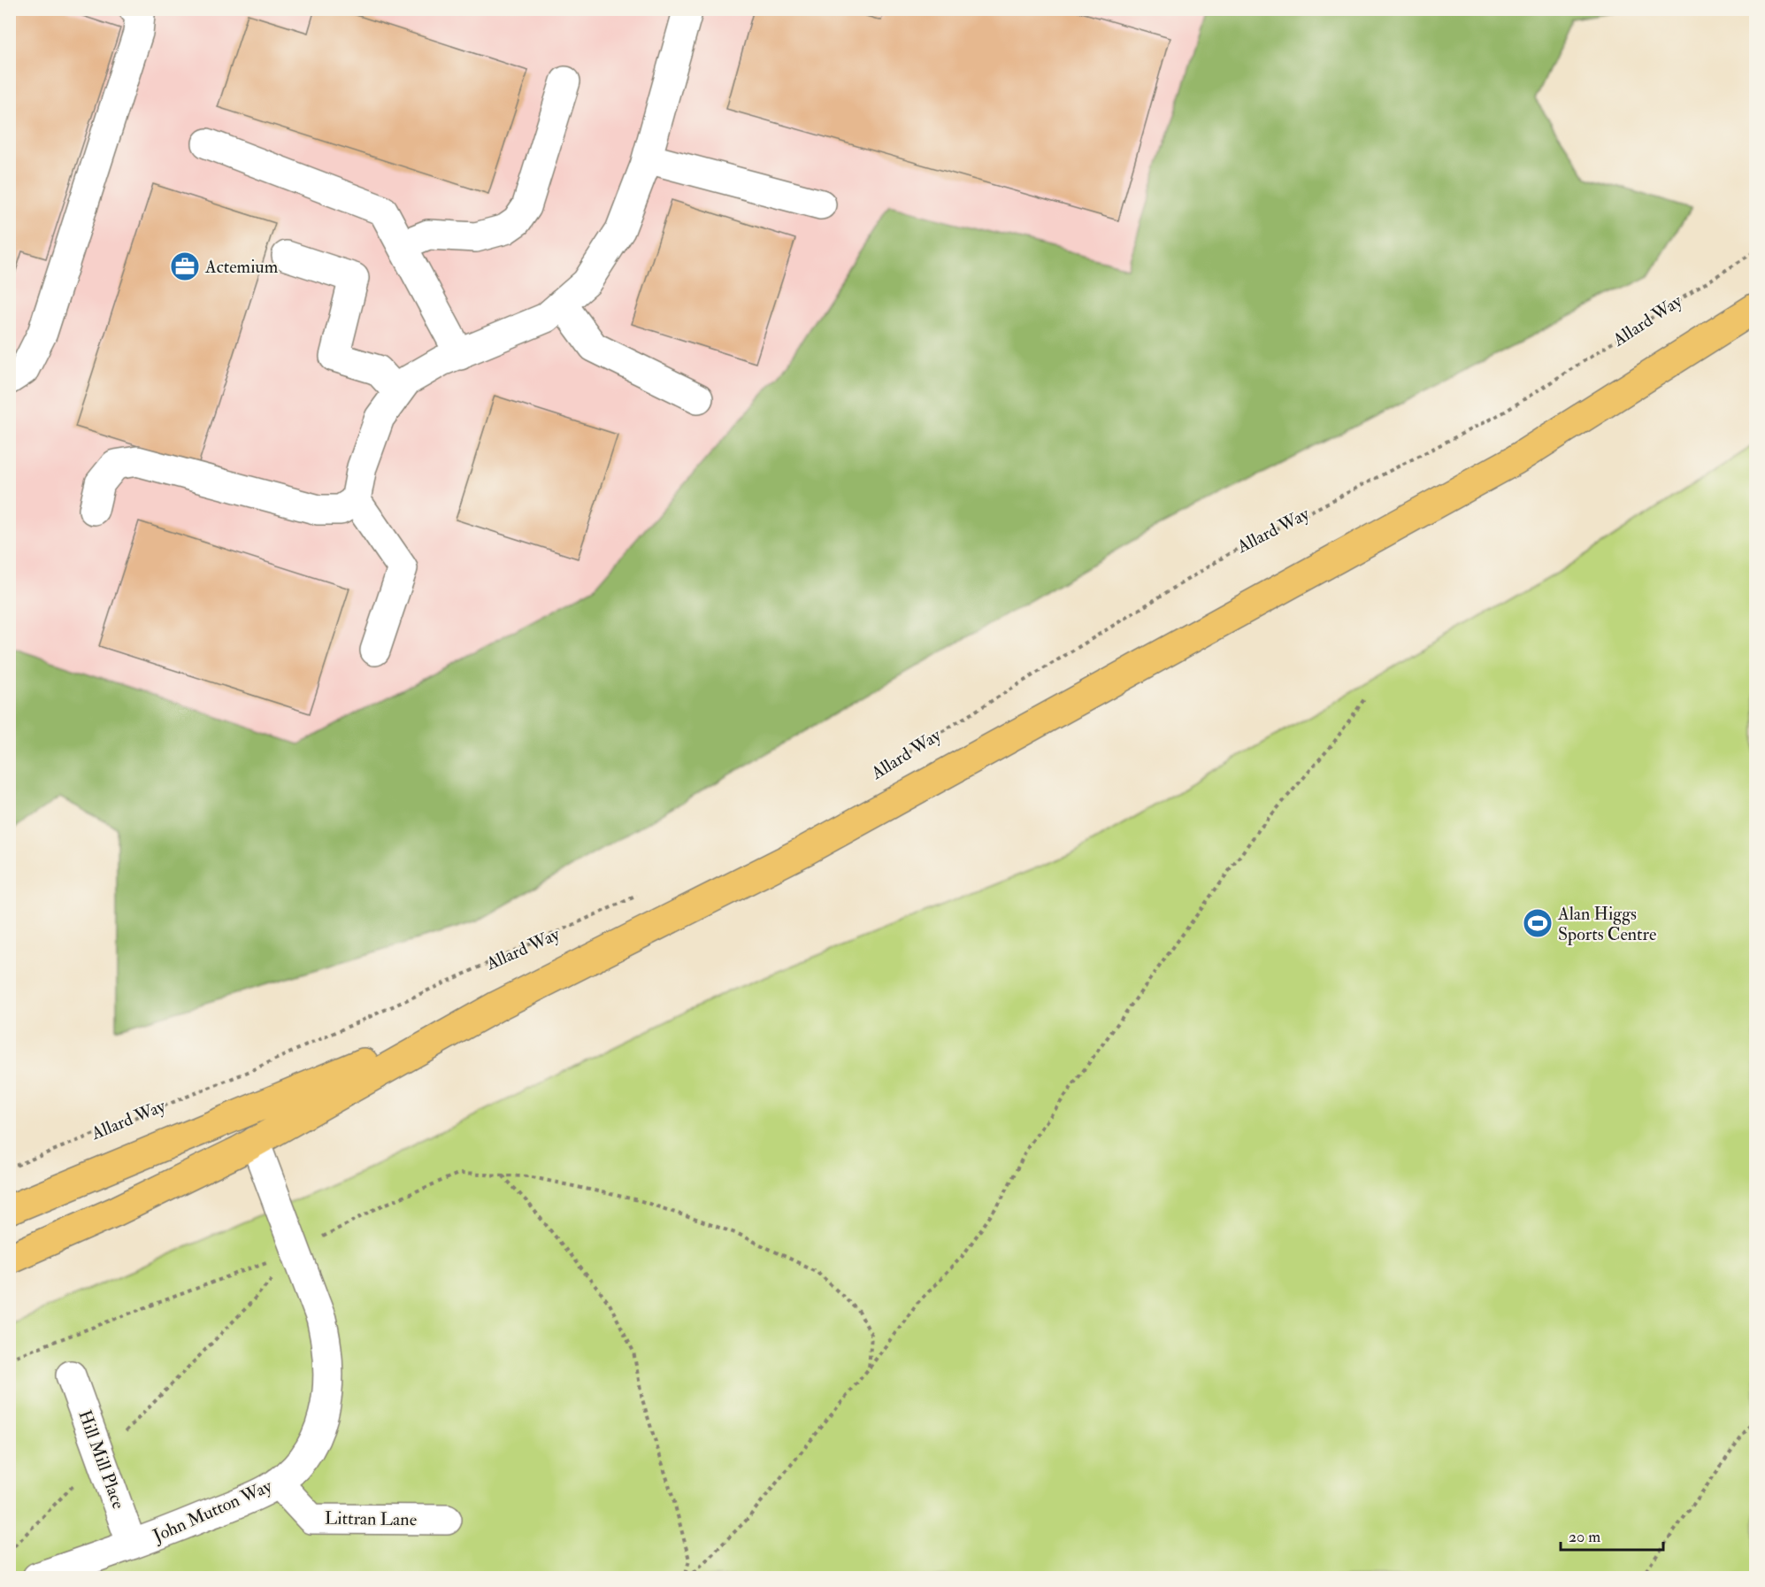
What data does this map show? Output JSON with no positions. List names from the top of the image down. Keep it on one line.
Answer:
{"streets":{"main road":["Allard Way"],"street":["Hill Mill Place","John Mutton Way","Littran Lane"]},"crossings":[["Allard Way","John Mutton Way"],["Hill Mill Place","John Mutton Way"],["John Mutton Way","Littran Lane"]],"places":{"office":["Actemium"],"sports":["Alan Higgs Sports Centre"]},"scale_bar":"20 m"}
